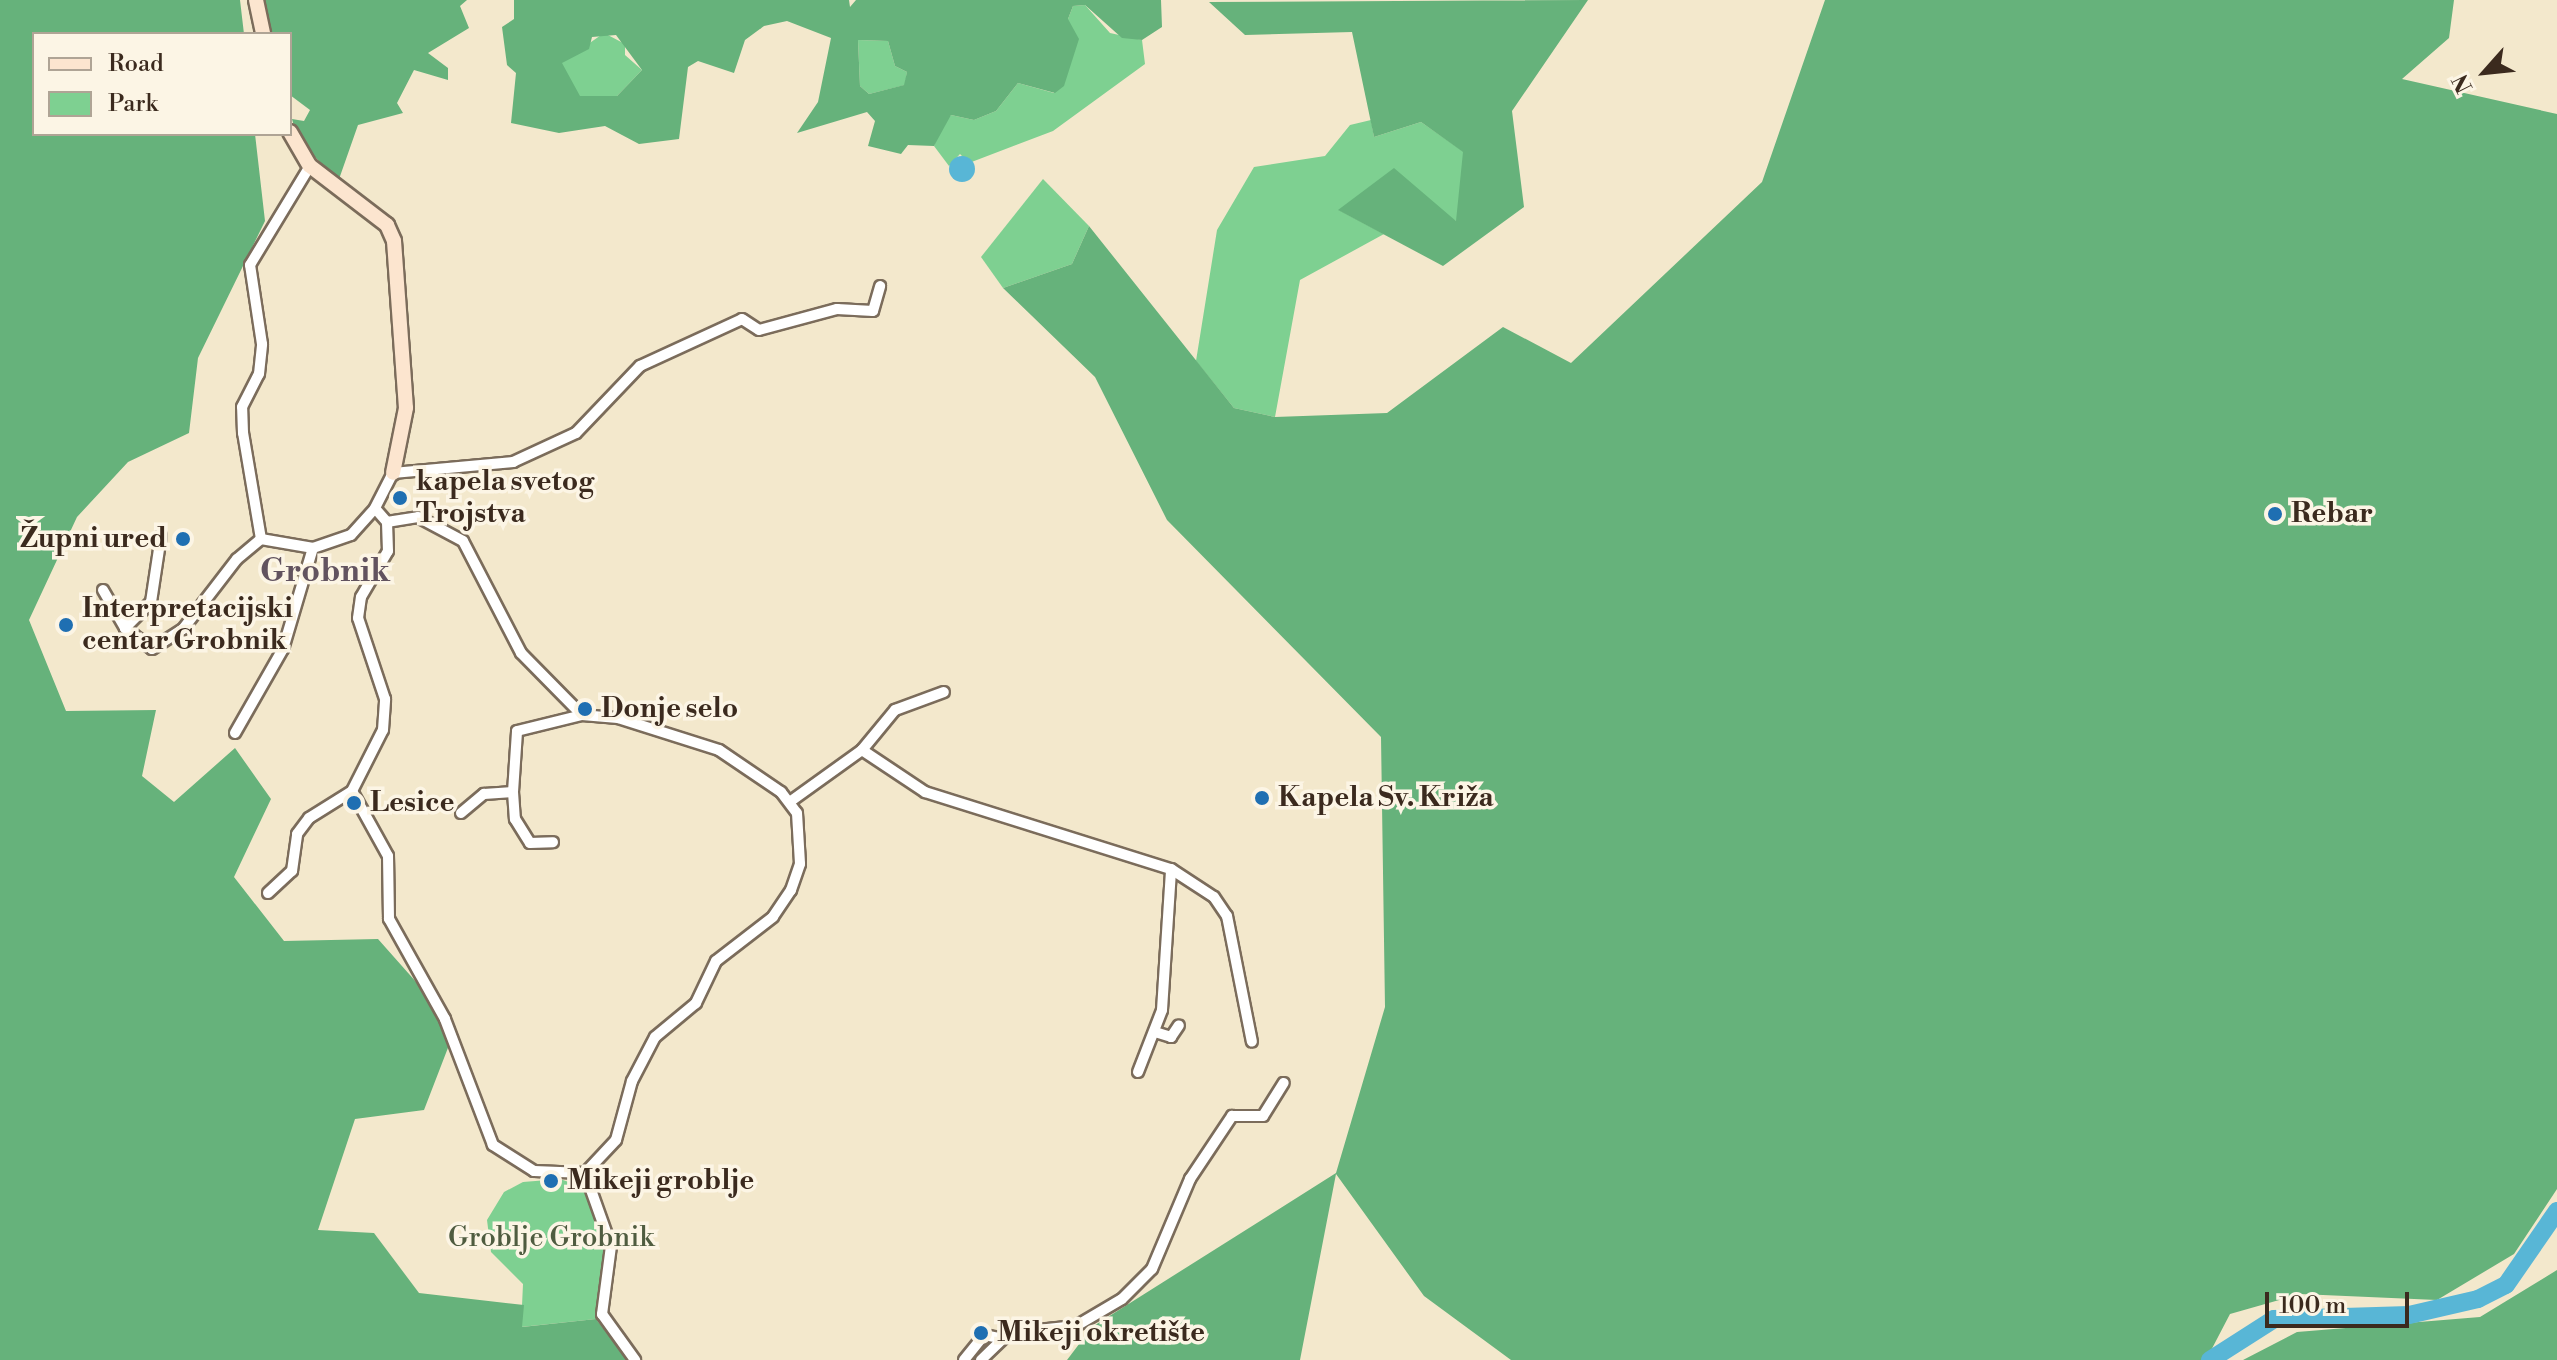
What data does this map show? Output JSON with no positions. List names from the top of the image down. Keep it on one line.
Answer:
{"districts":["Grobnik"],"parks":["Groblje Grobnik"],"places":["kapela svetog Trojstva","Rebar","Župni ured","Interpretacijski centar Grobnik","Donje selo","Kapela Sv. Križa","Lesice","Mikeji groblje","Mikeji okretište"],"legend":["Road","Park"],"scale_bar":"100 m","north":"bottom left"}
